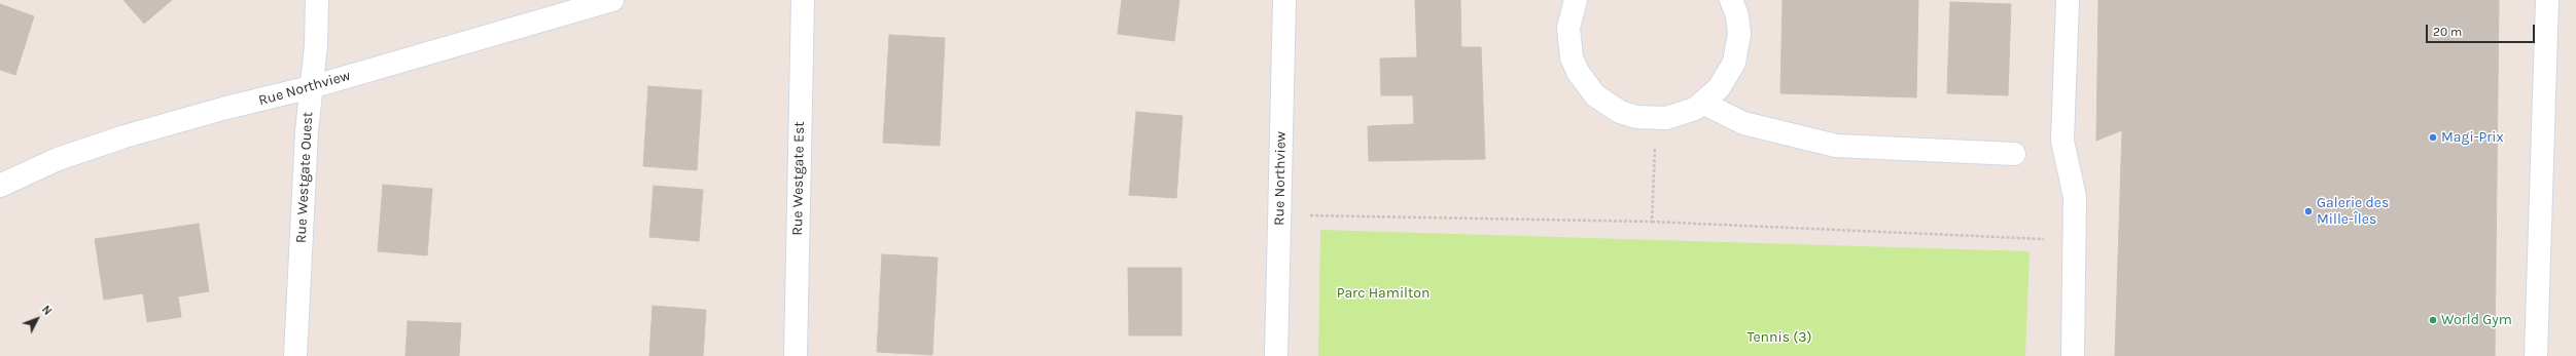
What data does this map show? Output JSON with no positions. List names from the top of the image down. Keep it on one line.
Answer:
{"streets":{"street":["Rue Northview","Rue Westgate Ouest","Rue Westgate Est"]},"crossings":[["Rue Northview","Rue Westgate Ouest"]],"parks":["Parc Hamilton","Tennis (3)"],"places":["Magi-Prix","Galerie des Mille-Îles","World Gym"],"scale_bar":"20 m","north":"top right"}
